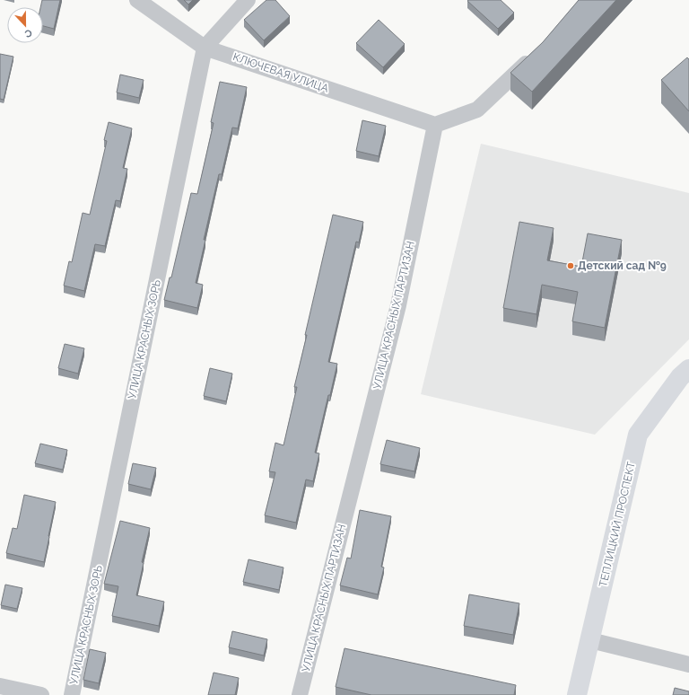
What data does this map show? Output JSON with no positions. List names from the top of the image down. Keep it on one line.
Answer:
{"streets":{"main road":["ТЕПЛИЦКИЙ ПРОСПЕКТ"],"street":["КЛЮЧЕВАЯ УЛИЦА","УЛИЦА КРАСНЫХ ПАРТИЗАН","УЛИЦА КРАСНЫХ ЗОРЬ"]},"crossings":[["КЛЮЧЕВАЯ УЛИЦА","УЛИЦА КРАСНЫХ ПАРТИЗАН"],["КЛЮЧЕВАЯ УЛИЦА","УЛИЦА КРАСНЫХ ЗОРЬ"]],"places":["Детский сад №9"],"north":"bottom"}
